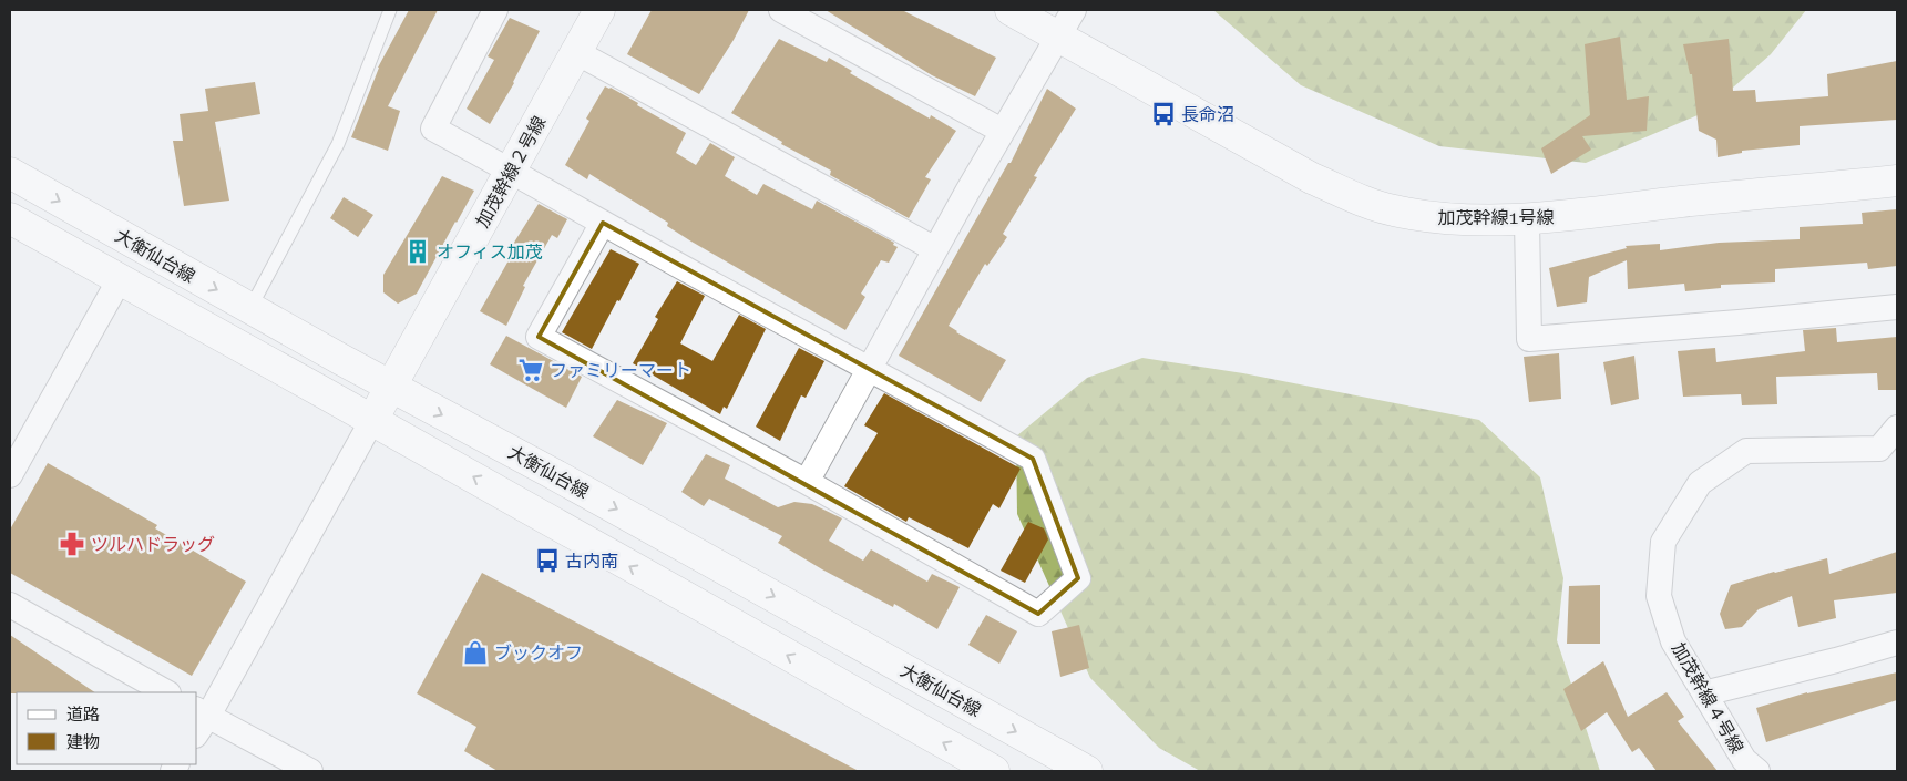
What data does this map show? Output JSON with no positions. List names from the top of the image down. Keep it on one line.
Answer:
{"streets":{"main road":["加茂幹線２号線","加茂幹線1号線","大衡仙台線"],"street":["加茂幹線４号線"]},"crossings":[["加茂幹線２号線","大衡仙台線"]],"places":{"bus stop":["長命沼","古内南"],"building":["オフィス加茂"],"supermarket":["ファミリーマート"],"pharmacy":["ツルハドラッグ"],"shop":["ブックオフ"]},"legend":["道路","建物"]}
